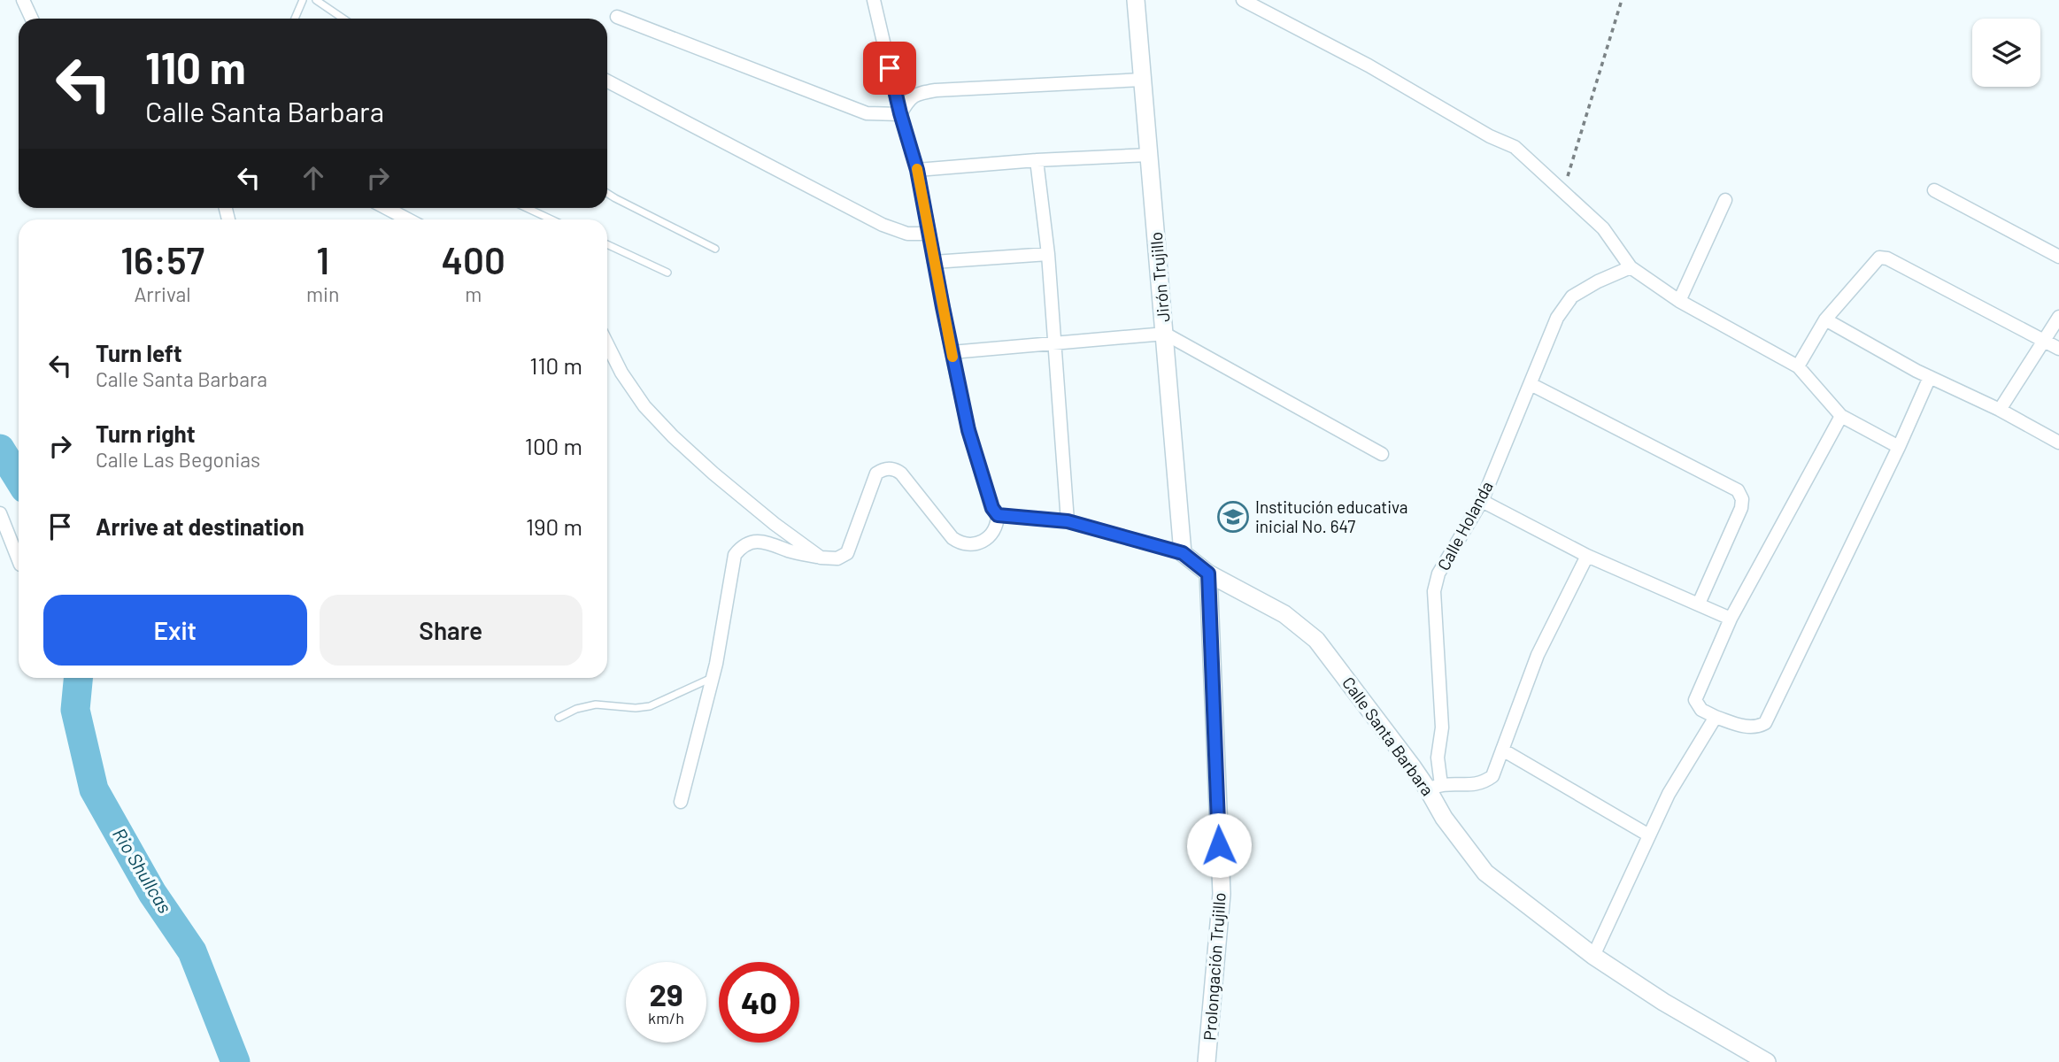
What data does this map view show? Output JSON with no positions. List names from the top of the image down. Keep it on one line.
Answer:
{"streets":{"street":["Jirón Trujillo","Calle Holanda","Calle Santa Barbara","Prolongación Trujillo"]},"crossings":[["Jirón Trujillo","Calle Santa Barbara"],["Calle Holanda","Calle Santa Barbara"],["Calle Santa Barbara","Prolongación Trujillo"]],"water":["Rio Shullcas"],"places":{"school or university":["Institución educativa inicial No. 647"]},"page":{"turn":["110 m","Calle Santa Barbara"],"eta":["16:57","Arrival","1","min","400","m"],"list":[{"name":"Turn left","note":"Calle Santa Barbara","value":"110 m"},{"name":"Turn right","note":"Calle Las Begonias","value":"100 m"},{"name":"Arrive at destination","value":"190 m"}],"buttons":["Exit","Share"],"speed":"29 km/h","limit":"40"}}
